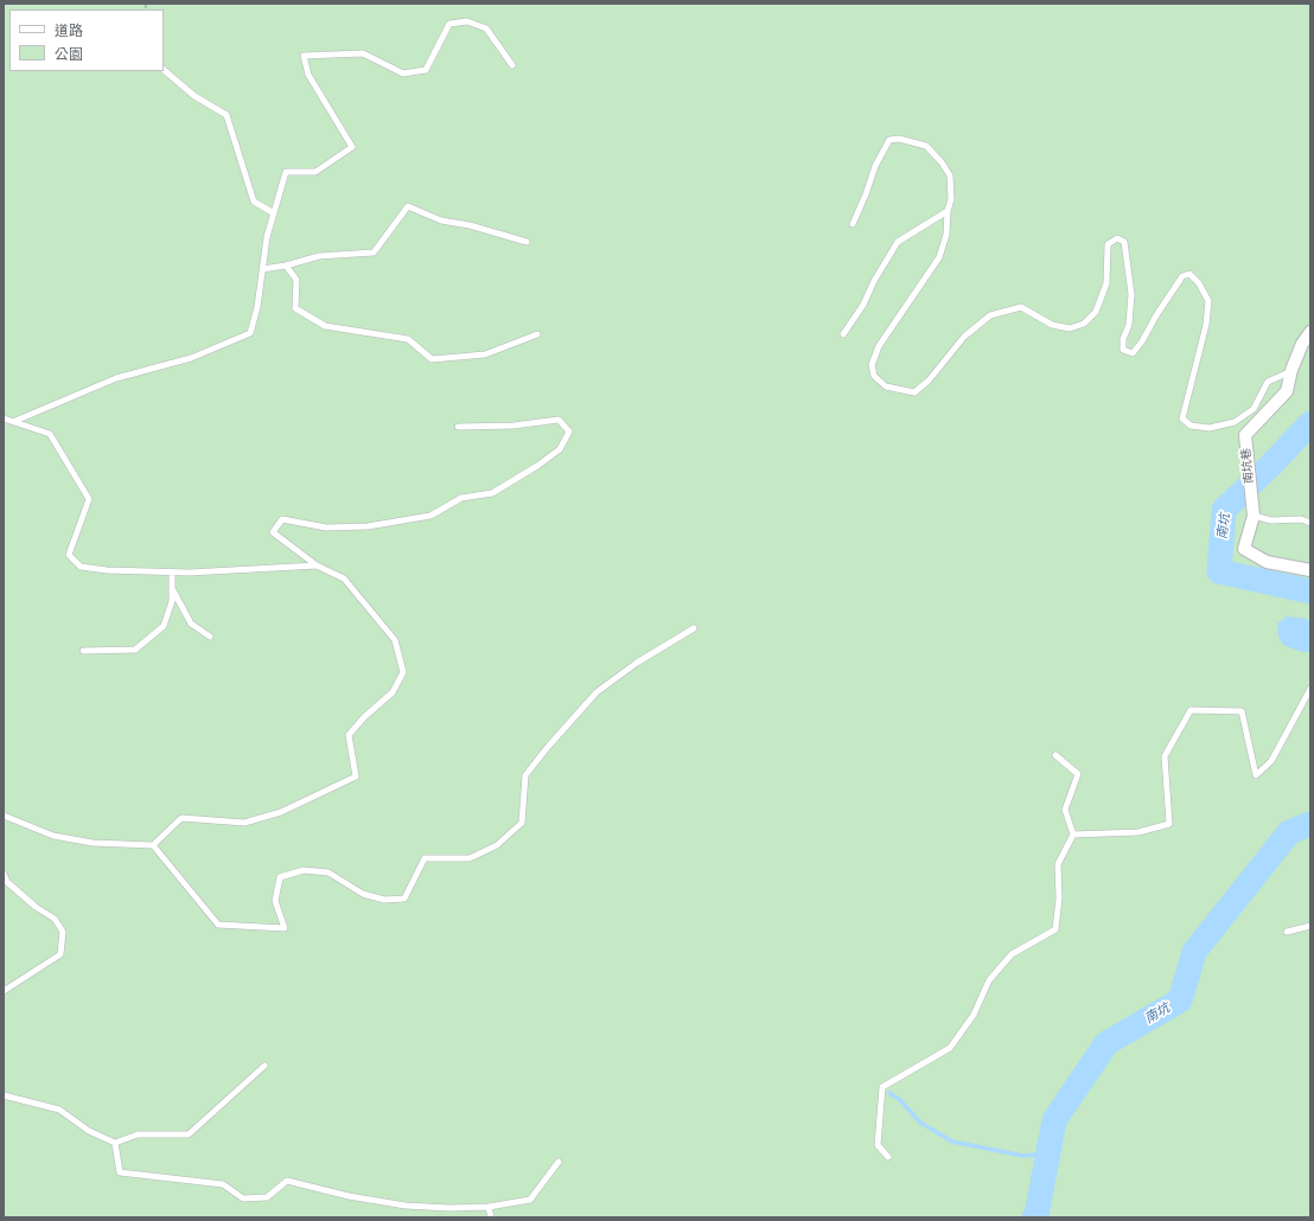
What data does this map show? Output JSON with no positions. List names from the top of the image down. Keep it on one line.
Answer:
{"streets":{"street":["南坑巷"]},"water":["南坑"],"legend":["道路","公園"]}
